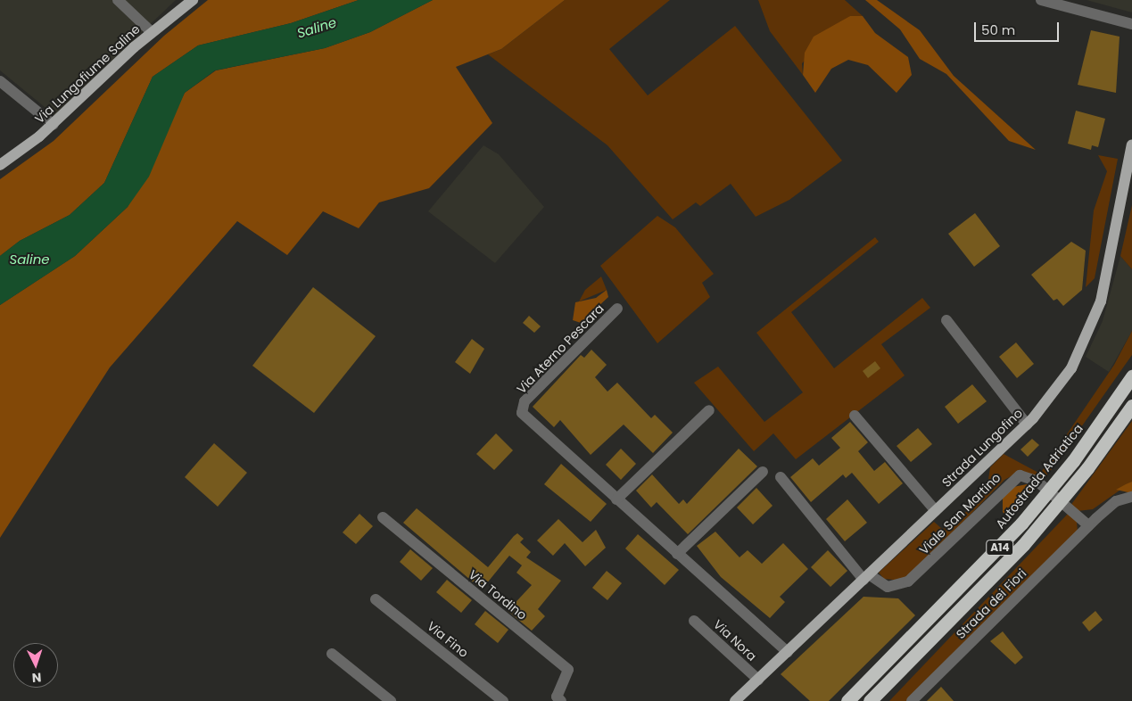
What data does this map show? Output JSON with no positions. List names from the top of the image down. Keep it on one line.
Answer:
{"streets":{"highway":["Autostrada Adriatica","A14"],"main road":["Via Lungofiume Saline","Strada Lungofino"],"street":["Via Aterno Pescara","Viale San Martino","Via Tordino","Strada dei Fiori","Via Fino","Via Nora"]},"crossings":[["Via Aterno Pescara","Strada Lungofino"],["Strada Lungofino","Viale San Martino"],["Strada Lungofino","Via Nora"],["Viale San Martino","Strada dei Fiori"]],"water":["Saline"],"scale_bar":"50 m","north":"bottom"}
